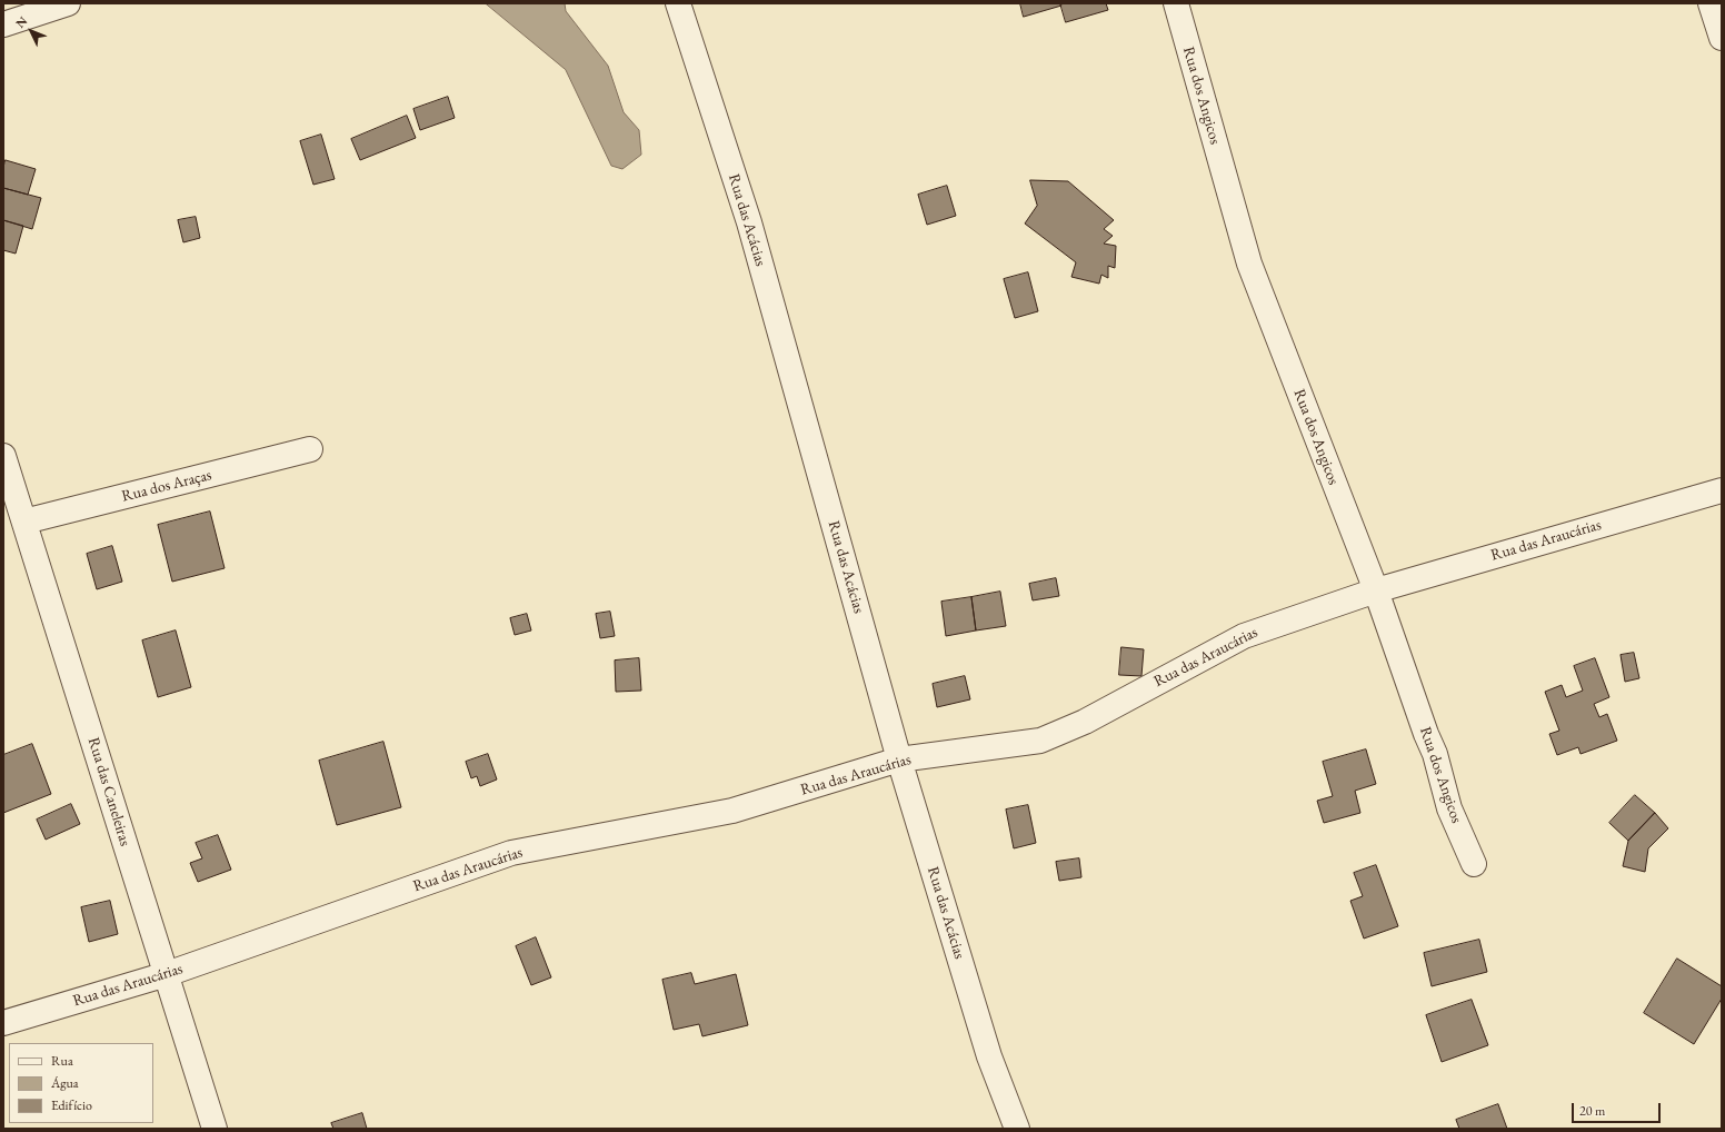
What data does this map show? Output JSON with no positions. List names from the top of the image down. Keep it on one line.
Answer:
{"streets":{"street":["Rua dos Angicos","Rua das Acácias","Rua dos Araças","Rua das Araucárias","Rua das Caneleiras"]},"crossings":[["Rua dos Angicos","Rua das Araucárias"],["Rua das Acácias","Rua das Araucárias"],["Rua dos Araças","Rua das Caneleiras"],["Rua das Araucárias","Rua das Caneleiras"]],"legend":["Rua","Água","Edifício"],"scale_bar":"20 m","north":"top left"}
